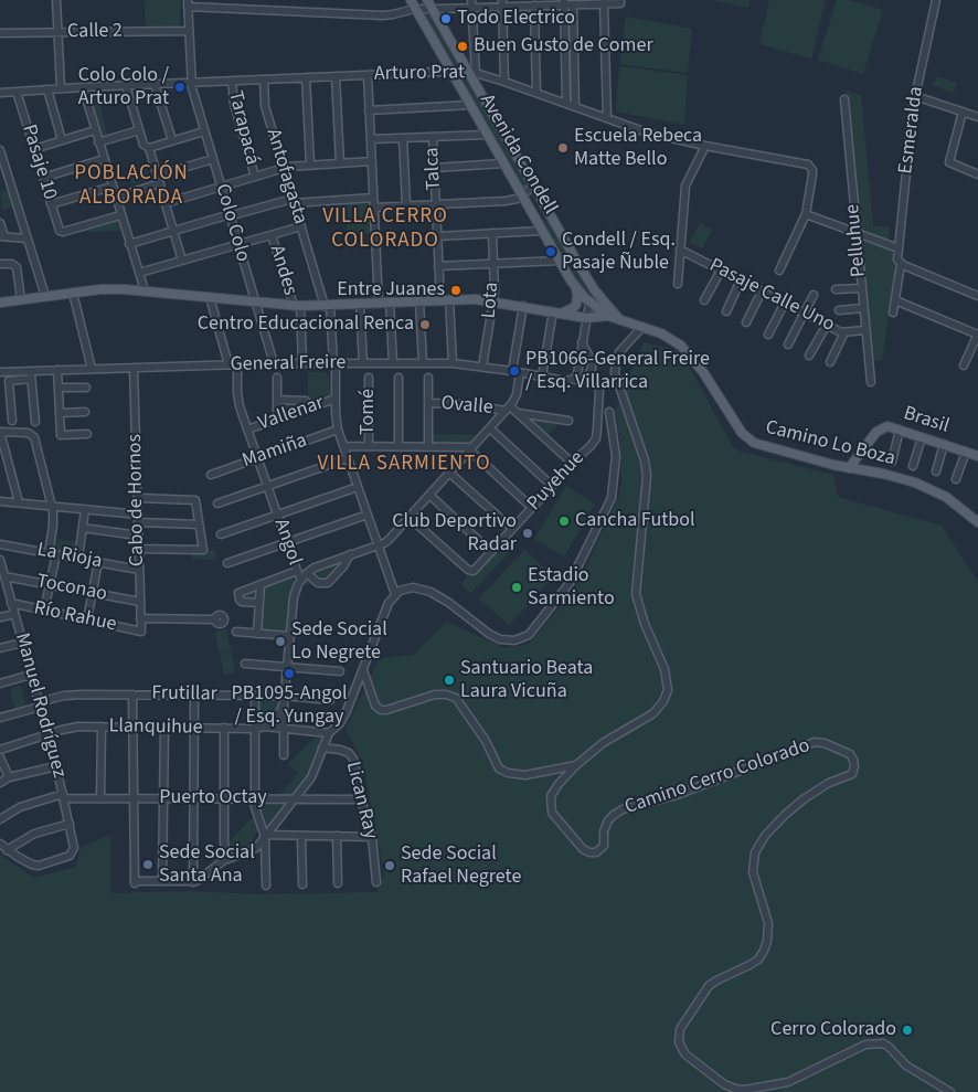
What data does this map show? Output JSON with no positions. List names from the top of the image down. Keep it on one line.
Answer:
{"streets":{"main road":["Avenida Condell","Brasil","Camino Lo Boza"],"street":["Calle 2","Arturo Prat","Tarapacá","Esmeralda","Pasaje 10","Talca","Antofagasta","Colo Colo","Pelluhue","Andes","Pasaje Calle Uno","Lota","General Freire","Ovalle","Tomé","Vallenar","Mamiña","Puyehue","Cabo de Hornos","Angol","La Rioja","Toconao","Río Rahue","Frutillar","Manuel Rodríguez","Llanquihue","Camino Cerro Colorado","Puerto Octay","Lican Ray"]},"crossings":[["Calle 2","Colo Colo"],["Arturo Prat","Tarapacá"],["Arturo Prat","Avenida Condell"],["Arturo Prat","Pasaje 10"],["Arturo Prat","Antofagasta"],["Arturo Prat","Colo Colo"],["Avenida Condell","Camino Lo Boza"],["Talca","General Freire"],["Talca","Camino Lo Boza"],["Antofagasta","General Freire"],["Antofagasta","Vallenar"],["Antofagasta","Camino Lo Boza"],["Antofagasta","Mamiña"],["Colo Colo","General Freire"],["Colo Colo","Camino Lo Boza"],["Pelluhue","Pasaje Calle Uno"],["Andes","General Freire"],["Andes","Camino Lo Boza"],["Lota","General Freire"],["Lota","Camino Lo Boza"],["General Freire","Tomé"],["General Freire","Puyehue"],["General Freire","Cabo de Hornos"],["General Freire","Angol"],["Tomé","Camino Lo Boza"],["Vallenar","Angol"],["Brasil","Camino Lo Boza"],["Camino Lo Boza","Camino Cerro Colorado"],["Mamiña","Angol"],["Cabo de Hornos","La Rioja"],["Cabo de Hornos","Toconao"],["Cabo de Hornos","Río Rahue"],["Angol","Frutillar"],["Angol","Llanquihue"],["Toconao","Manuel Rodríguez"],["Río Rahue","Manuel Rodríguez"],["Frutillar","Manuel Rodríguez"],["Manuel Rodríguez","Llanquihue"],["Manuel Rodríguez","Puerto Octay"],["Puerto Octay","Lican Ray"]],"districts":["POBLACIÓN ALBORADA","VILLA CERRO COLORADO","VILLA SARMIENTO"],"places":["Todo Electrico","Buen Gusto de Comer","Colo Colo / Arturo Prat","Escuela Rebeca Matte Bello","Condell / Esq. Pasaje Ñuble","Entre Juanes","Centro Educacional Renca","PB1066-General Freire / Esq. Villarrica","Cancha Futbol","Club Deportivo Radar","Estadio Sarmiento","Sede Social Lo Negrete","PB1095-Angol / Esq. Yungay","Santuario Beata Laura Vicuña","Sede Social Santa Ana","Sede Social Rafael Negrete","Cerro Colorado"]}
